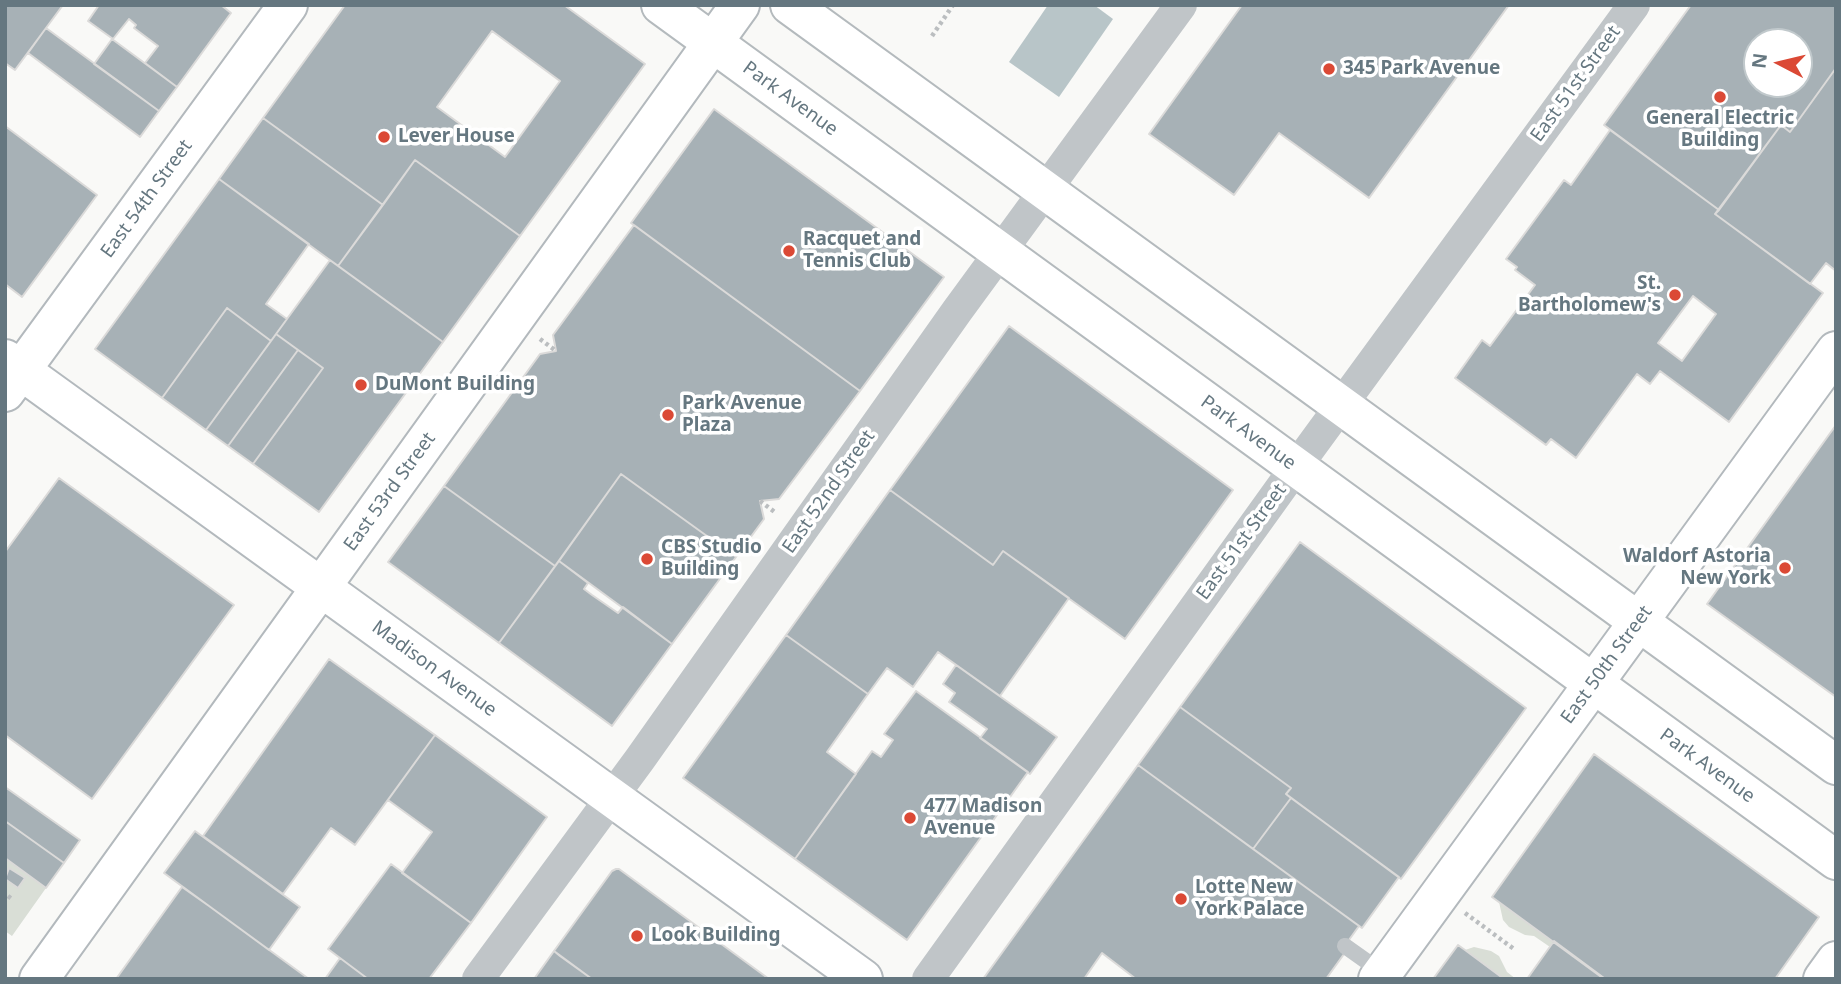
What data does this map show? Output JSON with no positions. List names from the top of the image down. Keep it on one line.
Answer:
{"streets":{"main road":["Park Avenue","East 54th Street","East 53rd Street","East 50th Street","Madison Avenue"],"street":["East 51st Street","East 52nd Street"]},"crossings":[["East 51st Street","Park Avenue"],["Park Avenue","East 53rd Street"],["Park Avenue","East 52nd Street"],["Park Avenue","East 50th Street"],["East 54th Street","Madison Avenue"],["East 53rd Street","Madison Avenue"],["East 52nd Street","Madison Avenue"]],"places":["345 Park Avenue","General Electric Building","Lever House","Racquet and Tennis Club","St. Bartholomew's","DuMont Building","Park Avenue Plaza","CBS Studio Building","Waldorf Astoria New York","477 Madison Avenue","Lotte New York Palace","Look Building"],"north":"left"}
